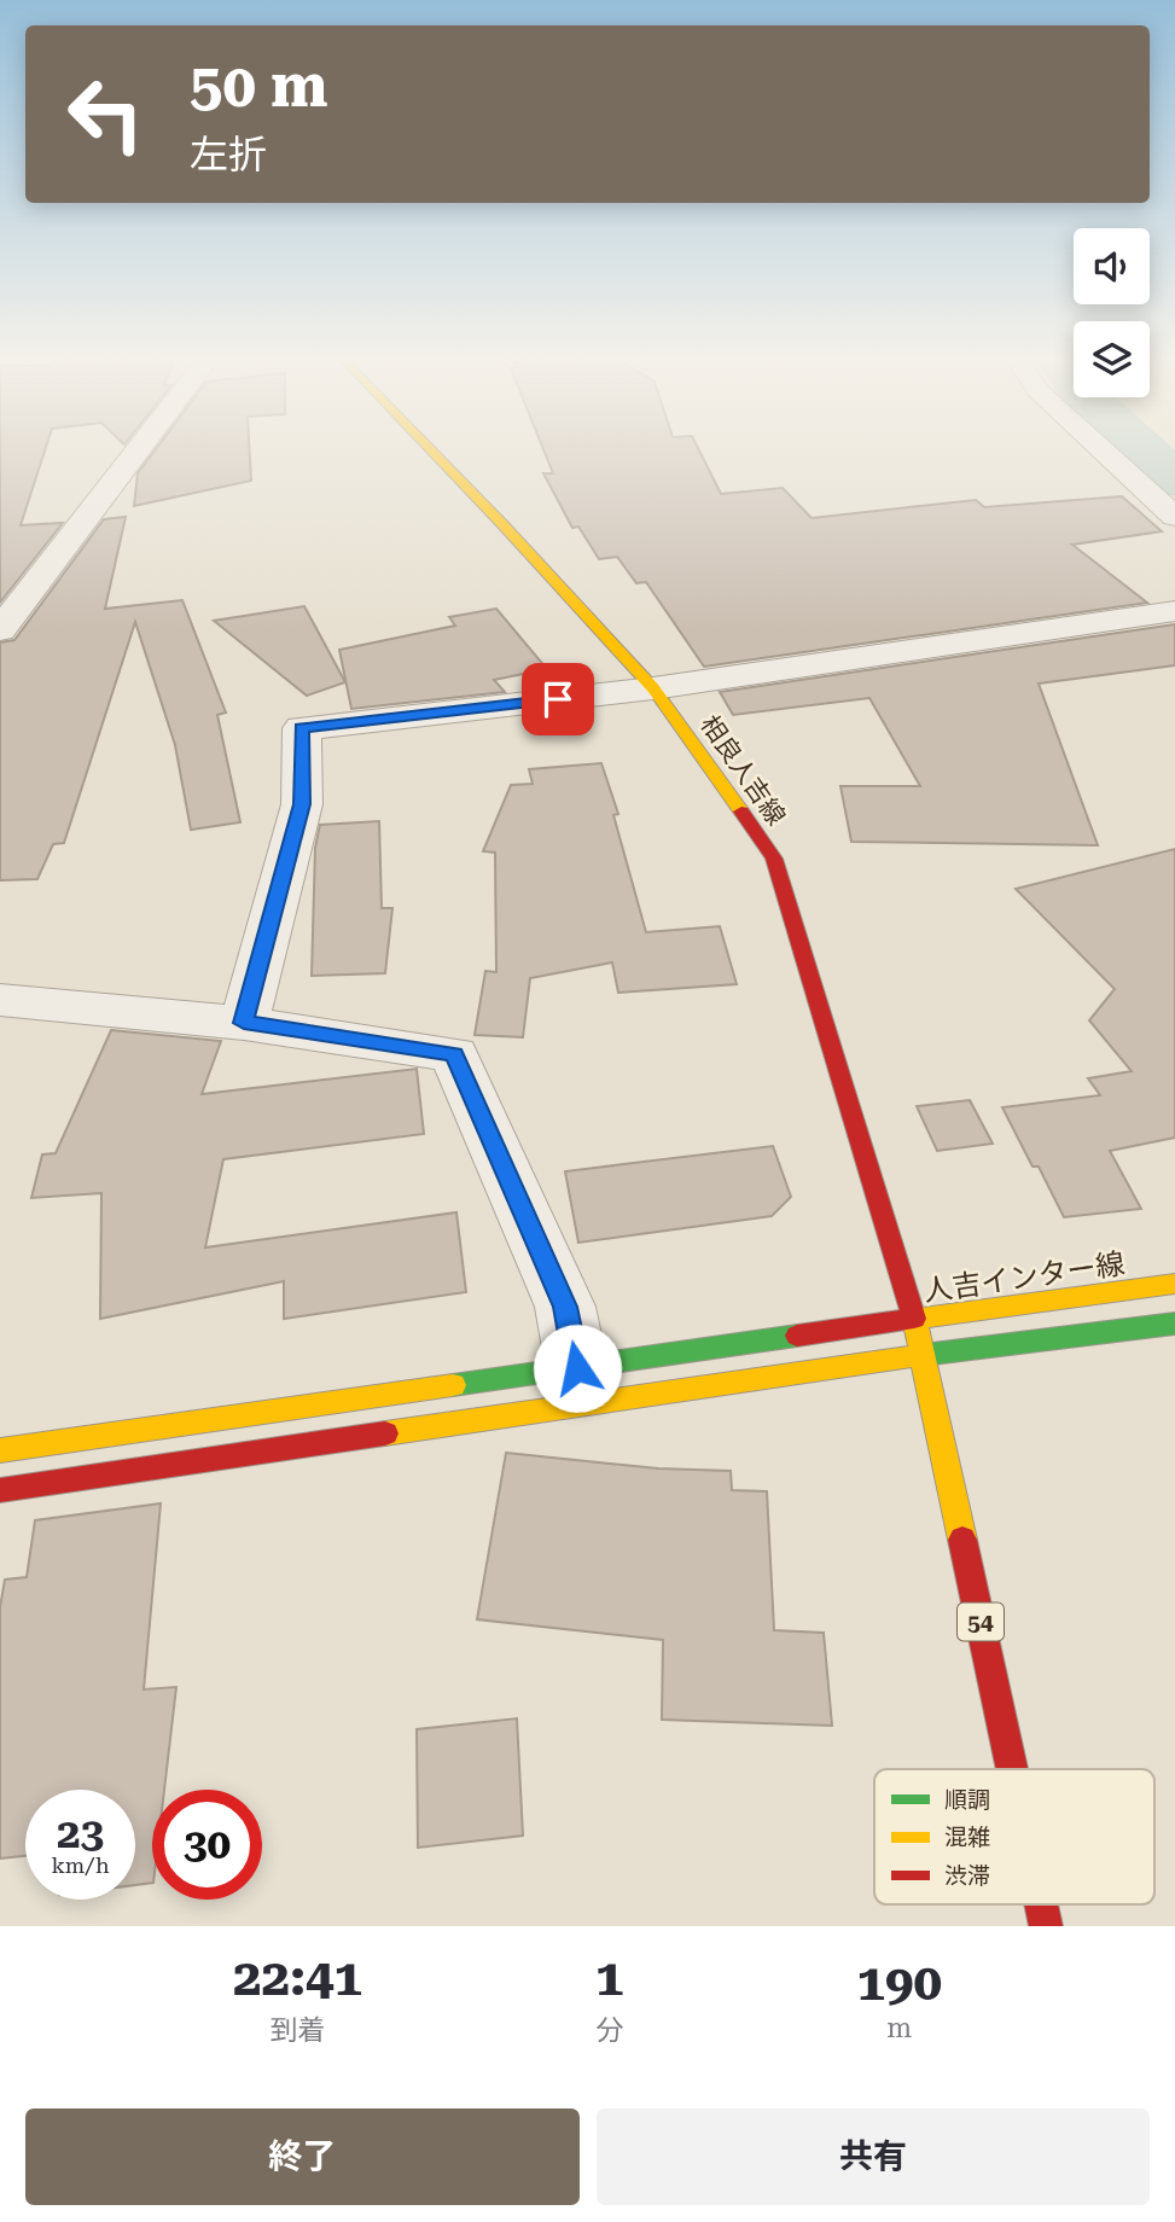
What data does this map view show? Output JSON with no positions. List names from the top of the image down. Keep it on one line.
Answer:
{"streets":{"main road":["相良人吉線","人吉インター線","54"]},"crossings":[["相良人吉線","人吉インター線"]],"legend":["順調","混雑","渋滞"],"page":{"turn":["50 m","左折"],"speed":"23 km/h","limit":"30","eta":["22:41","到着","1","分","190","m"],"buttons":["終了","共有"]}}
